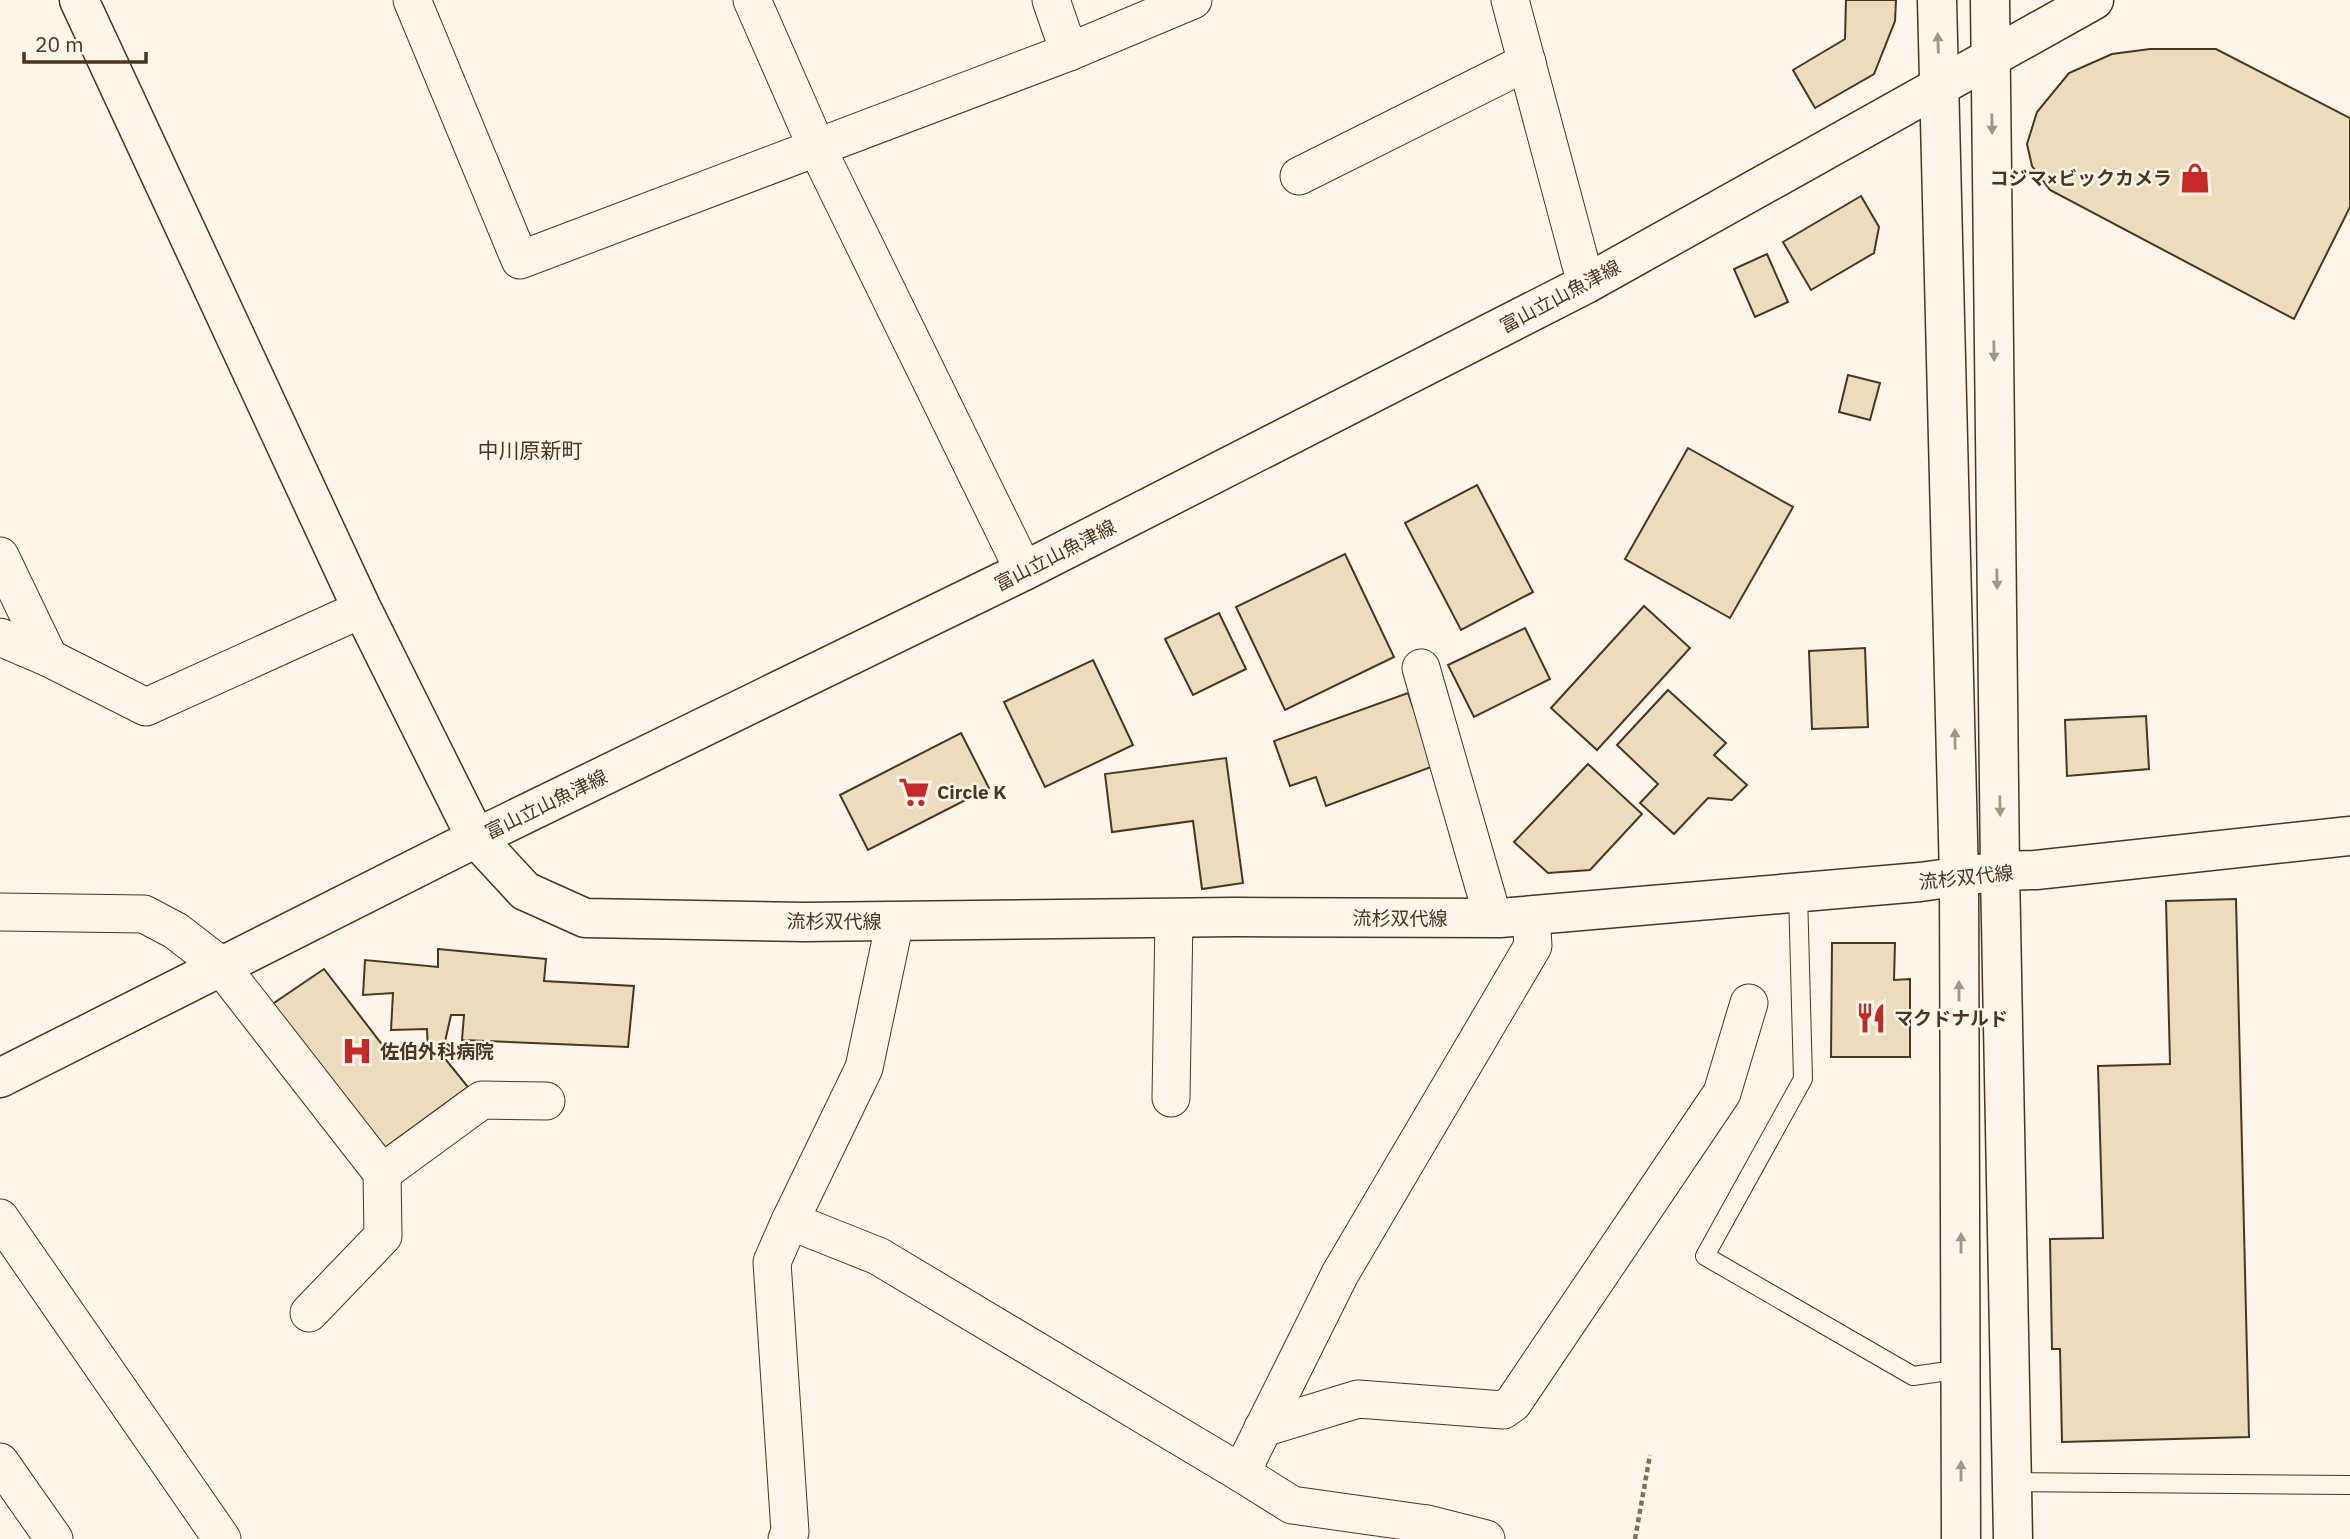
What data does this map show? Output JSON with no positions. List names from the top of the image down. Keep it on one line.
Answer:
{"streets":{"main road":["富山立山魚津線","流杉双代線"]},"crossings":[["富山立山魚津線","流杉双代線"]],"districts":["中川原新町"],"places":{"shop":["コジマ×ビックカメラ"],"supermarket":["Circle K"],"restaurant":["マクドナルド"],"hospital":["佐伯外科病院"]},"scale_bar":"20 m"}
